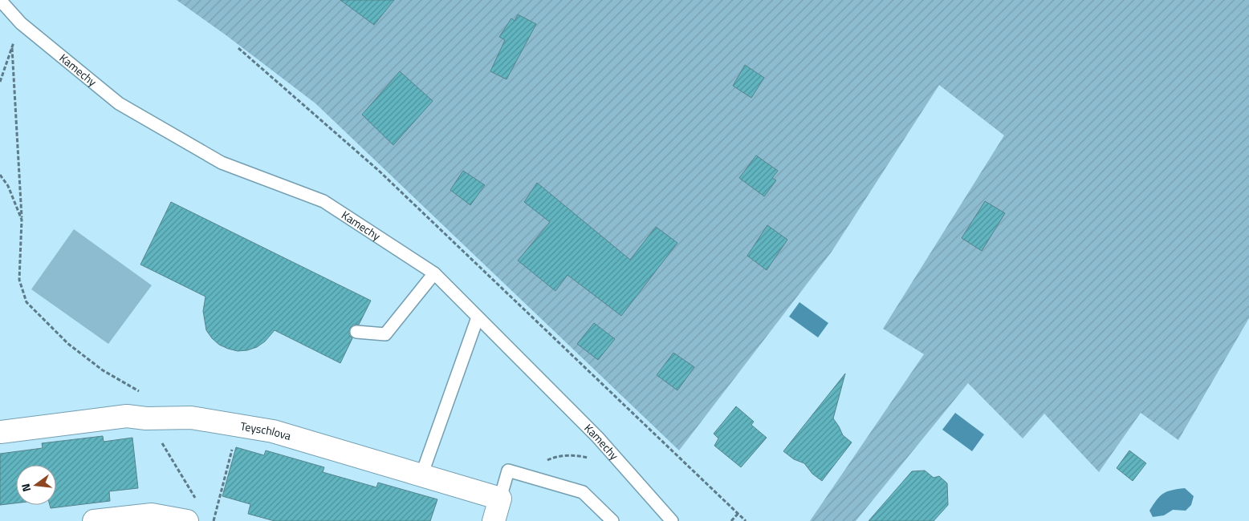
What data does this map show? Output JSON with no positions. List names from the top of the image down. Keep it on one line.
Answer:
{"streets":{"street":["Teyschlova"],"lane":["Kamechy"]},"north":"left"}
